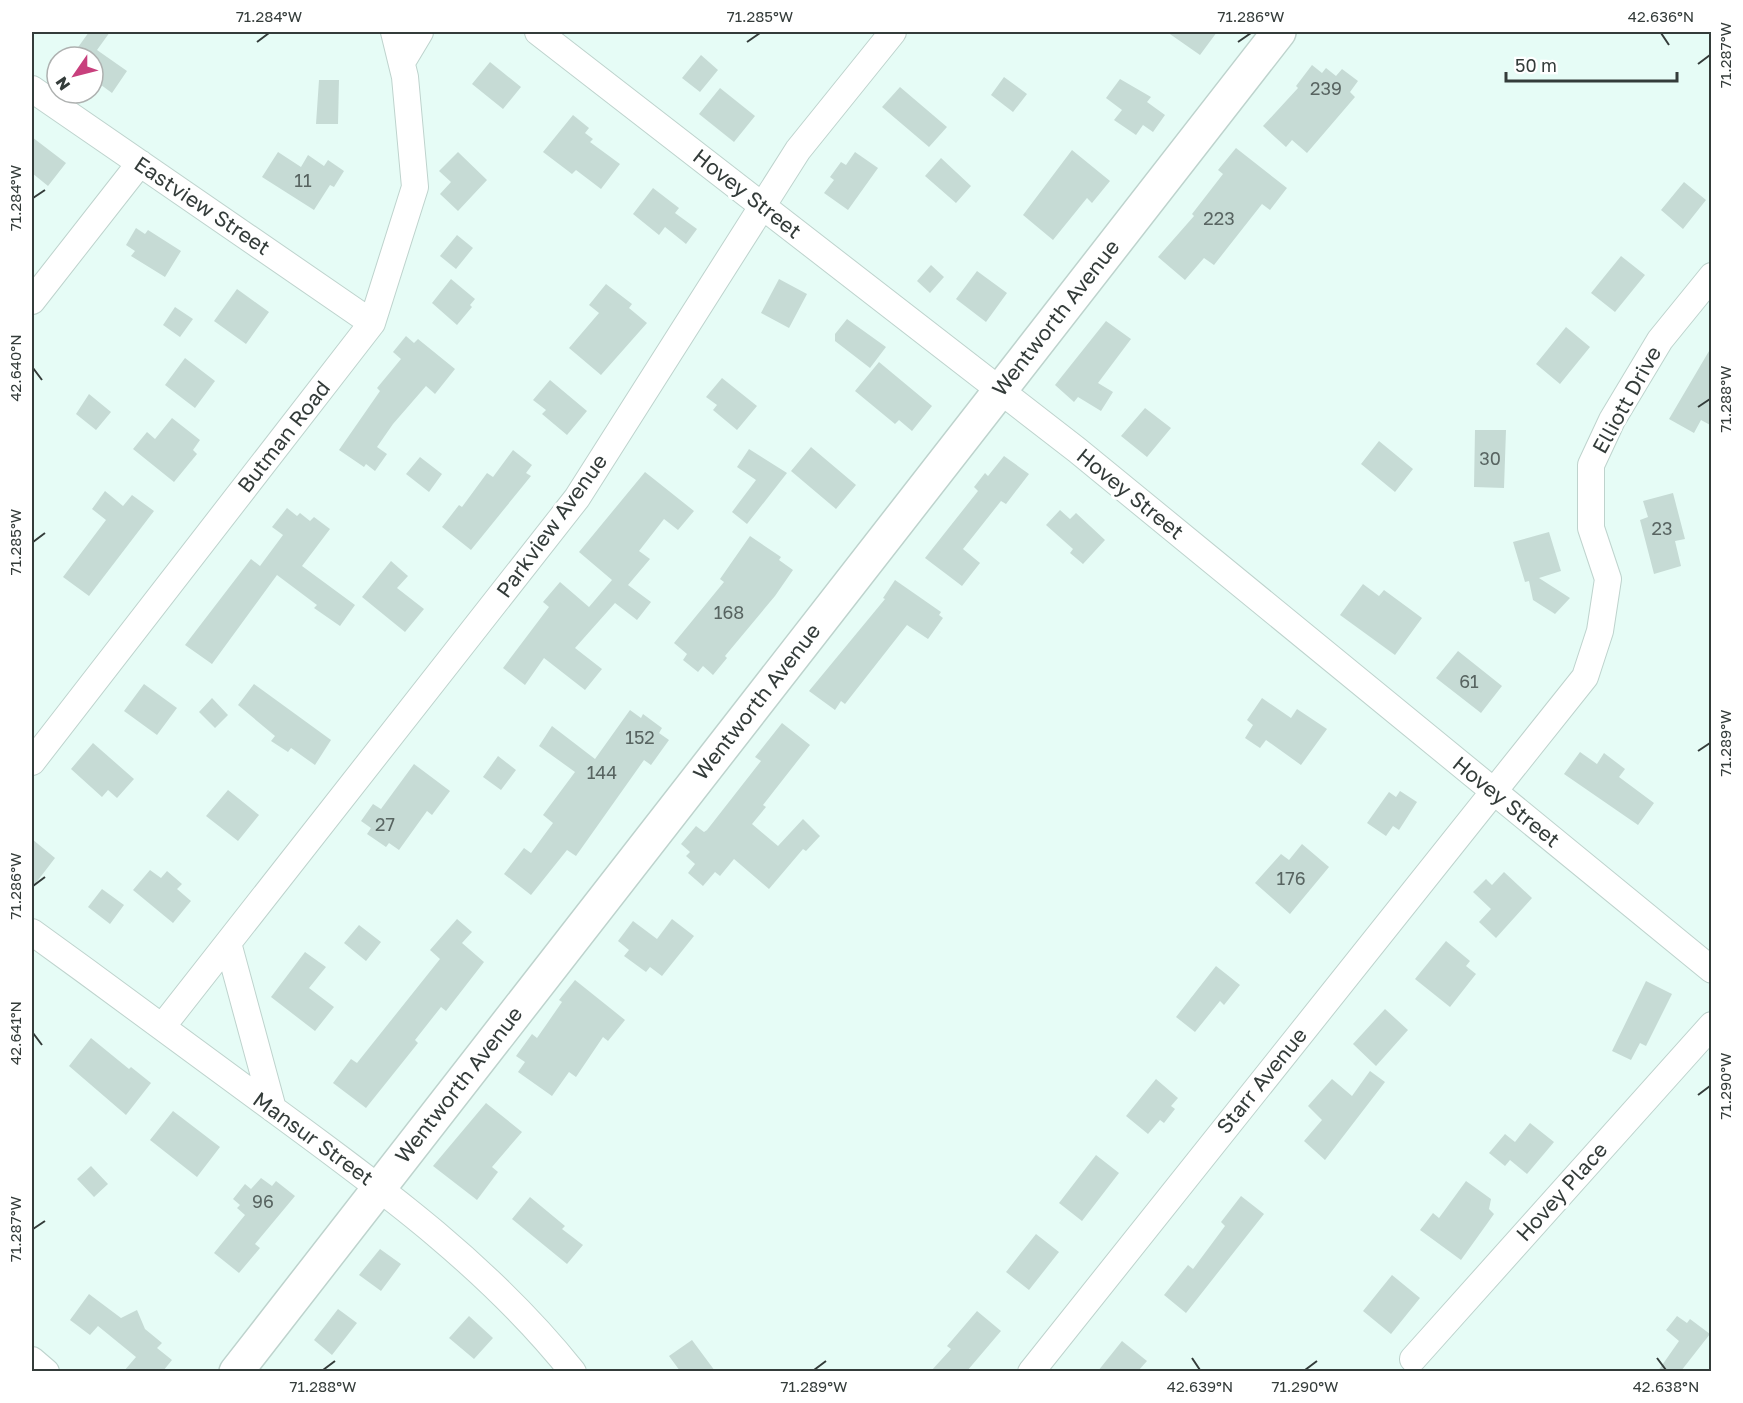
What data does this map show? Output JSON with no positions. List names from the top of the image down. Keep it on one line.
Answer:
{"streets":{"street":["Hovey Street","Eastview Street","Wentworth Avenue","Elliott Drive","Butman Road","Parkview Avenue","Starr Avenue","Mansur Street","Hovey Place"]},"crossings":[["Hovey Street","Wentworth Avenue"],["Hovey Street","Elliott Drive"],["Hovey Street","Parkview Avenue"],["Hovey Street","Starr Avenue"],["Eastview Street","Butman Road"],["Wentworth Avenue","Mansur Street"],["Elliott Drive","Starr Avenue"],["Parkview Avenue","Mansur Street"]],"house_numbers":["239","11","223","30","23","168","61","152","144","27","176","96"],"scale_bar":"50 m","north":"bottom left","coordinates":["71.284°W","71.285°W","71.286°W","42.636°N","71.287°W","42.640°N","71.288°W","71.289°W","42.641°N","71.290°W","42.639°N","42.638°N"]}
